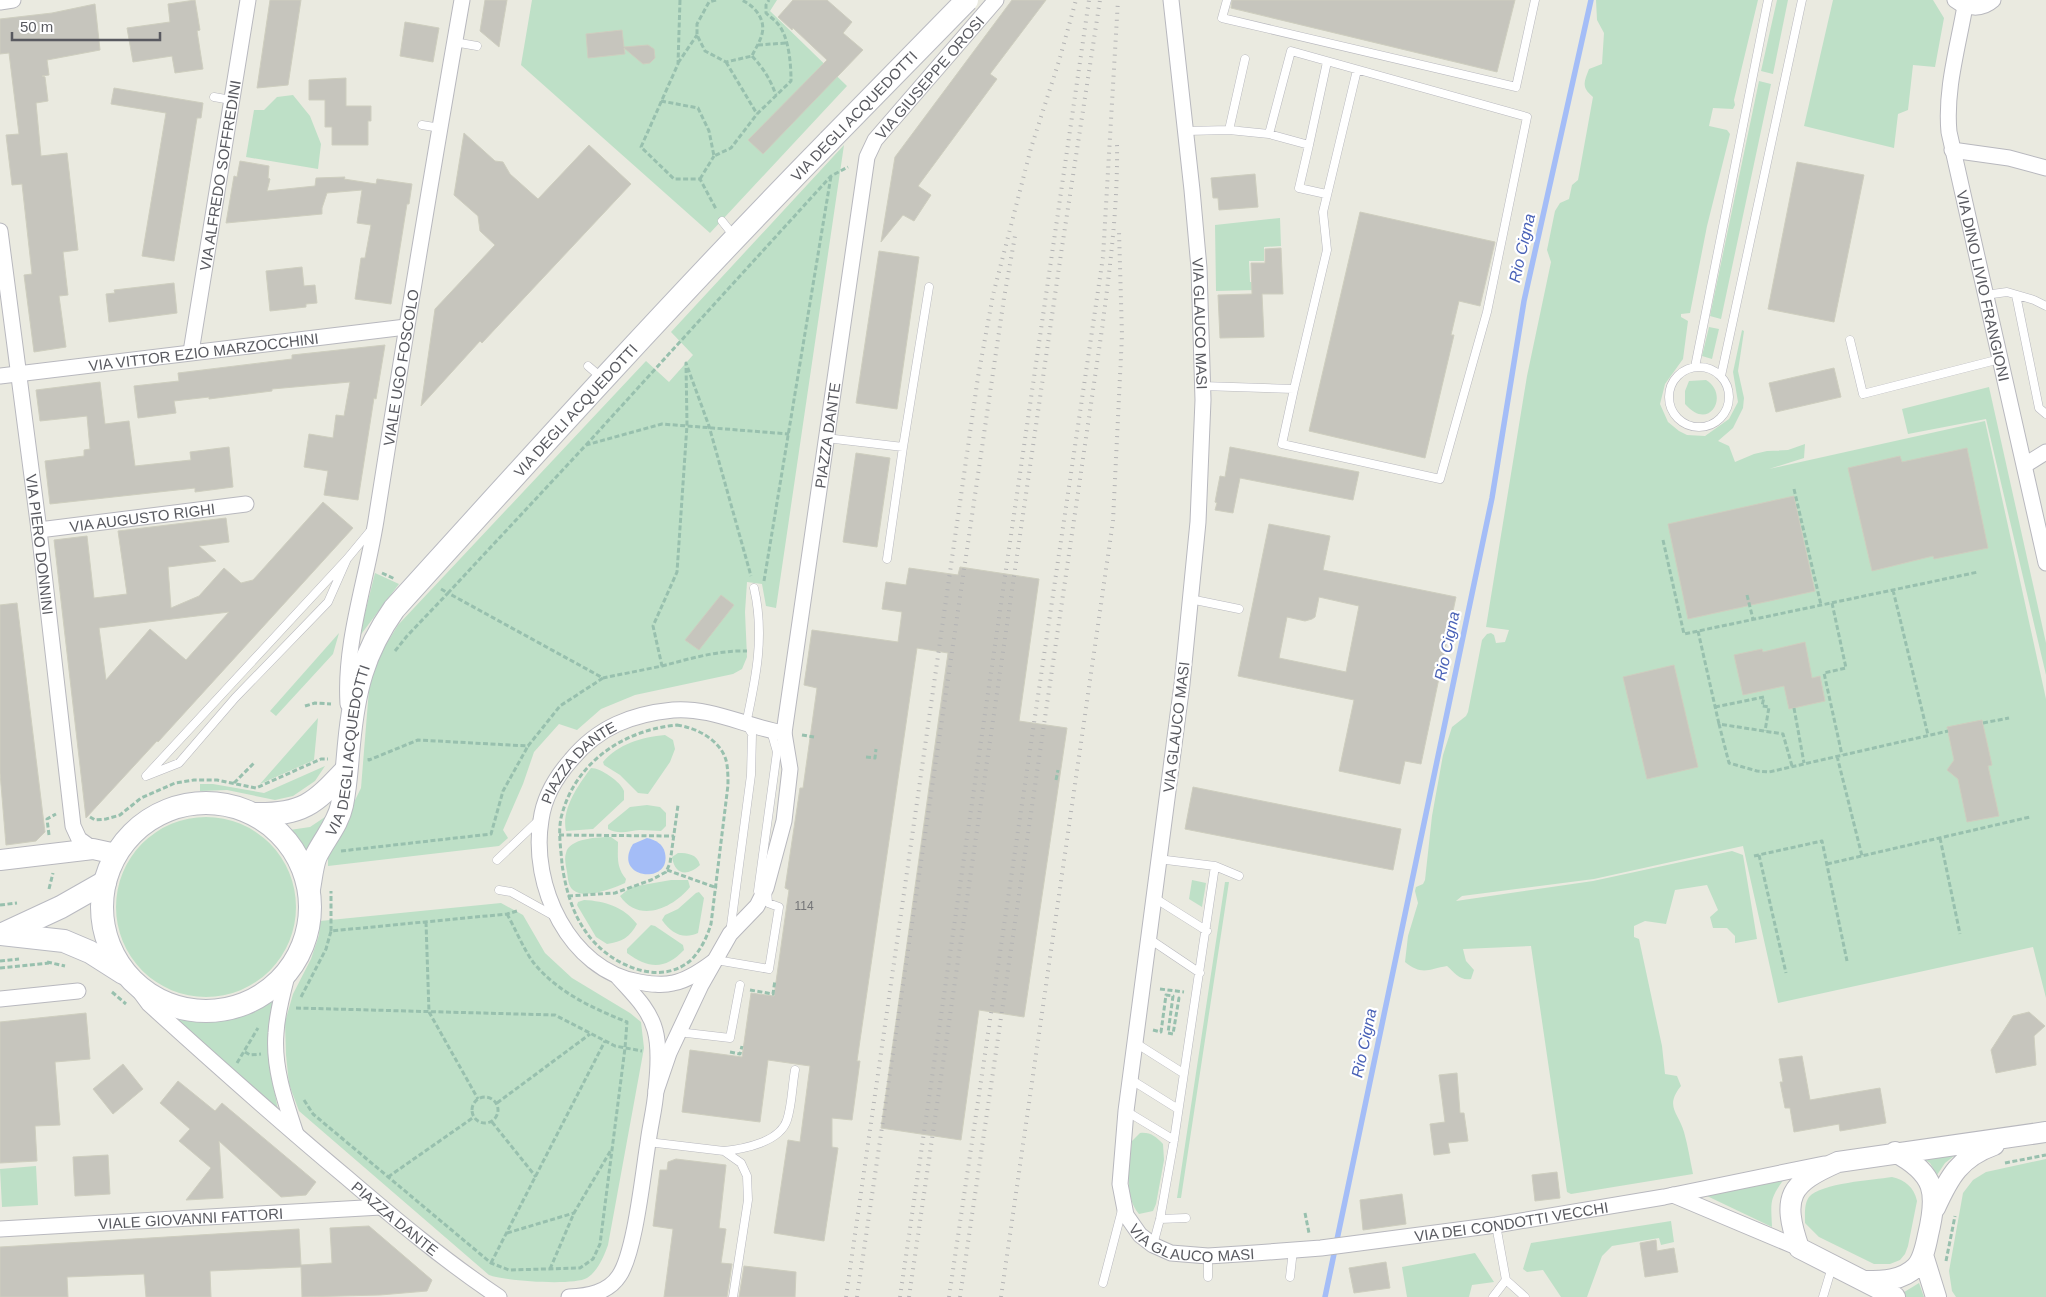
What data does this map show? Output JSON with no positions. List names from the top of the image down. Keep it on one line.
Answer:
{"streets":{"main road":["VIA DEGLI ACQUEDOTTI"],"street":["VIA GIUSEPPE OROSI","VIA ALFREDO SOFFREDINI","VIA DINO LIVIO FRANGIONI","VIA GLAUCO MASI","VIA VITTOR EZIO MARZOCCHINI","VIALE UGO FOSCOLO","PIAZZA DANTE","VIA AUGUSTO RIGHI","VIA PIERO DONNINI","VIALE GIOVANNI FATTORI","VIA DEI CONDOTTI VECCHI"]},"crossings":[["VIA GIUSEPPE OROSI","PIAZZA DANTE"],["VIA DEGLI ACQUEDOTTI","VIALE UGO FOSCOLO"],["VIA ALFREDO SOFFREDINI","VIA VITTOR EZIO MARZOCCHINI"],["VIA GLAUCO MASI","VIA DEI CONDOTTI VECCHI"],["VIA VITTOR EZIO MARZOCCHINI","VIALE UGO FOSCOLO"],["VIA VITTOR EZIO MARZOCCHINI","VIA PIERO DONNINI"],["PIAZZA DANTE","VIALE GIOVANNI FATTORI"],["VIA AUGUSTO RIGHI","VIA PIERO DONNINI"]],"water":["Rio Cigna"],"house_numbers":["114"],"scale_bar":"50 m"}
